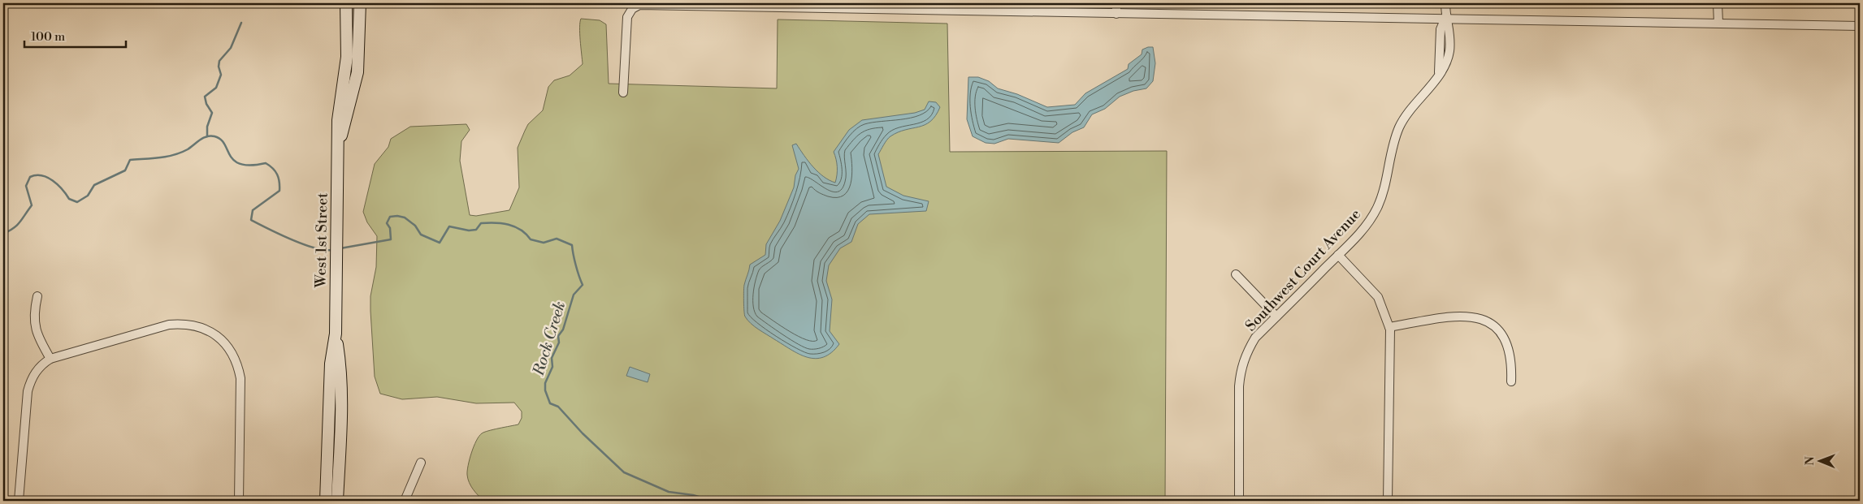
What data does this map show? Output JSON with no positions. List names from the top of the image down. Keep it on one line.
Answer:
{"streets":{"main road":["West 1st Street"],"street":["Southwest Court Avenue"]},"water":["Rock Creek"],"scale_bar":"100 m","north":"left"}
